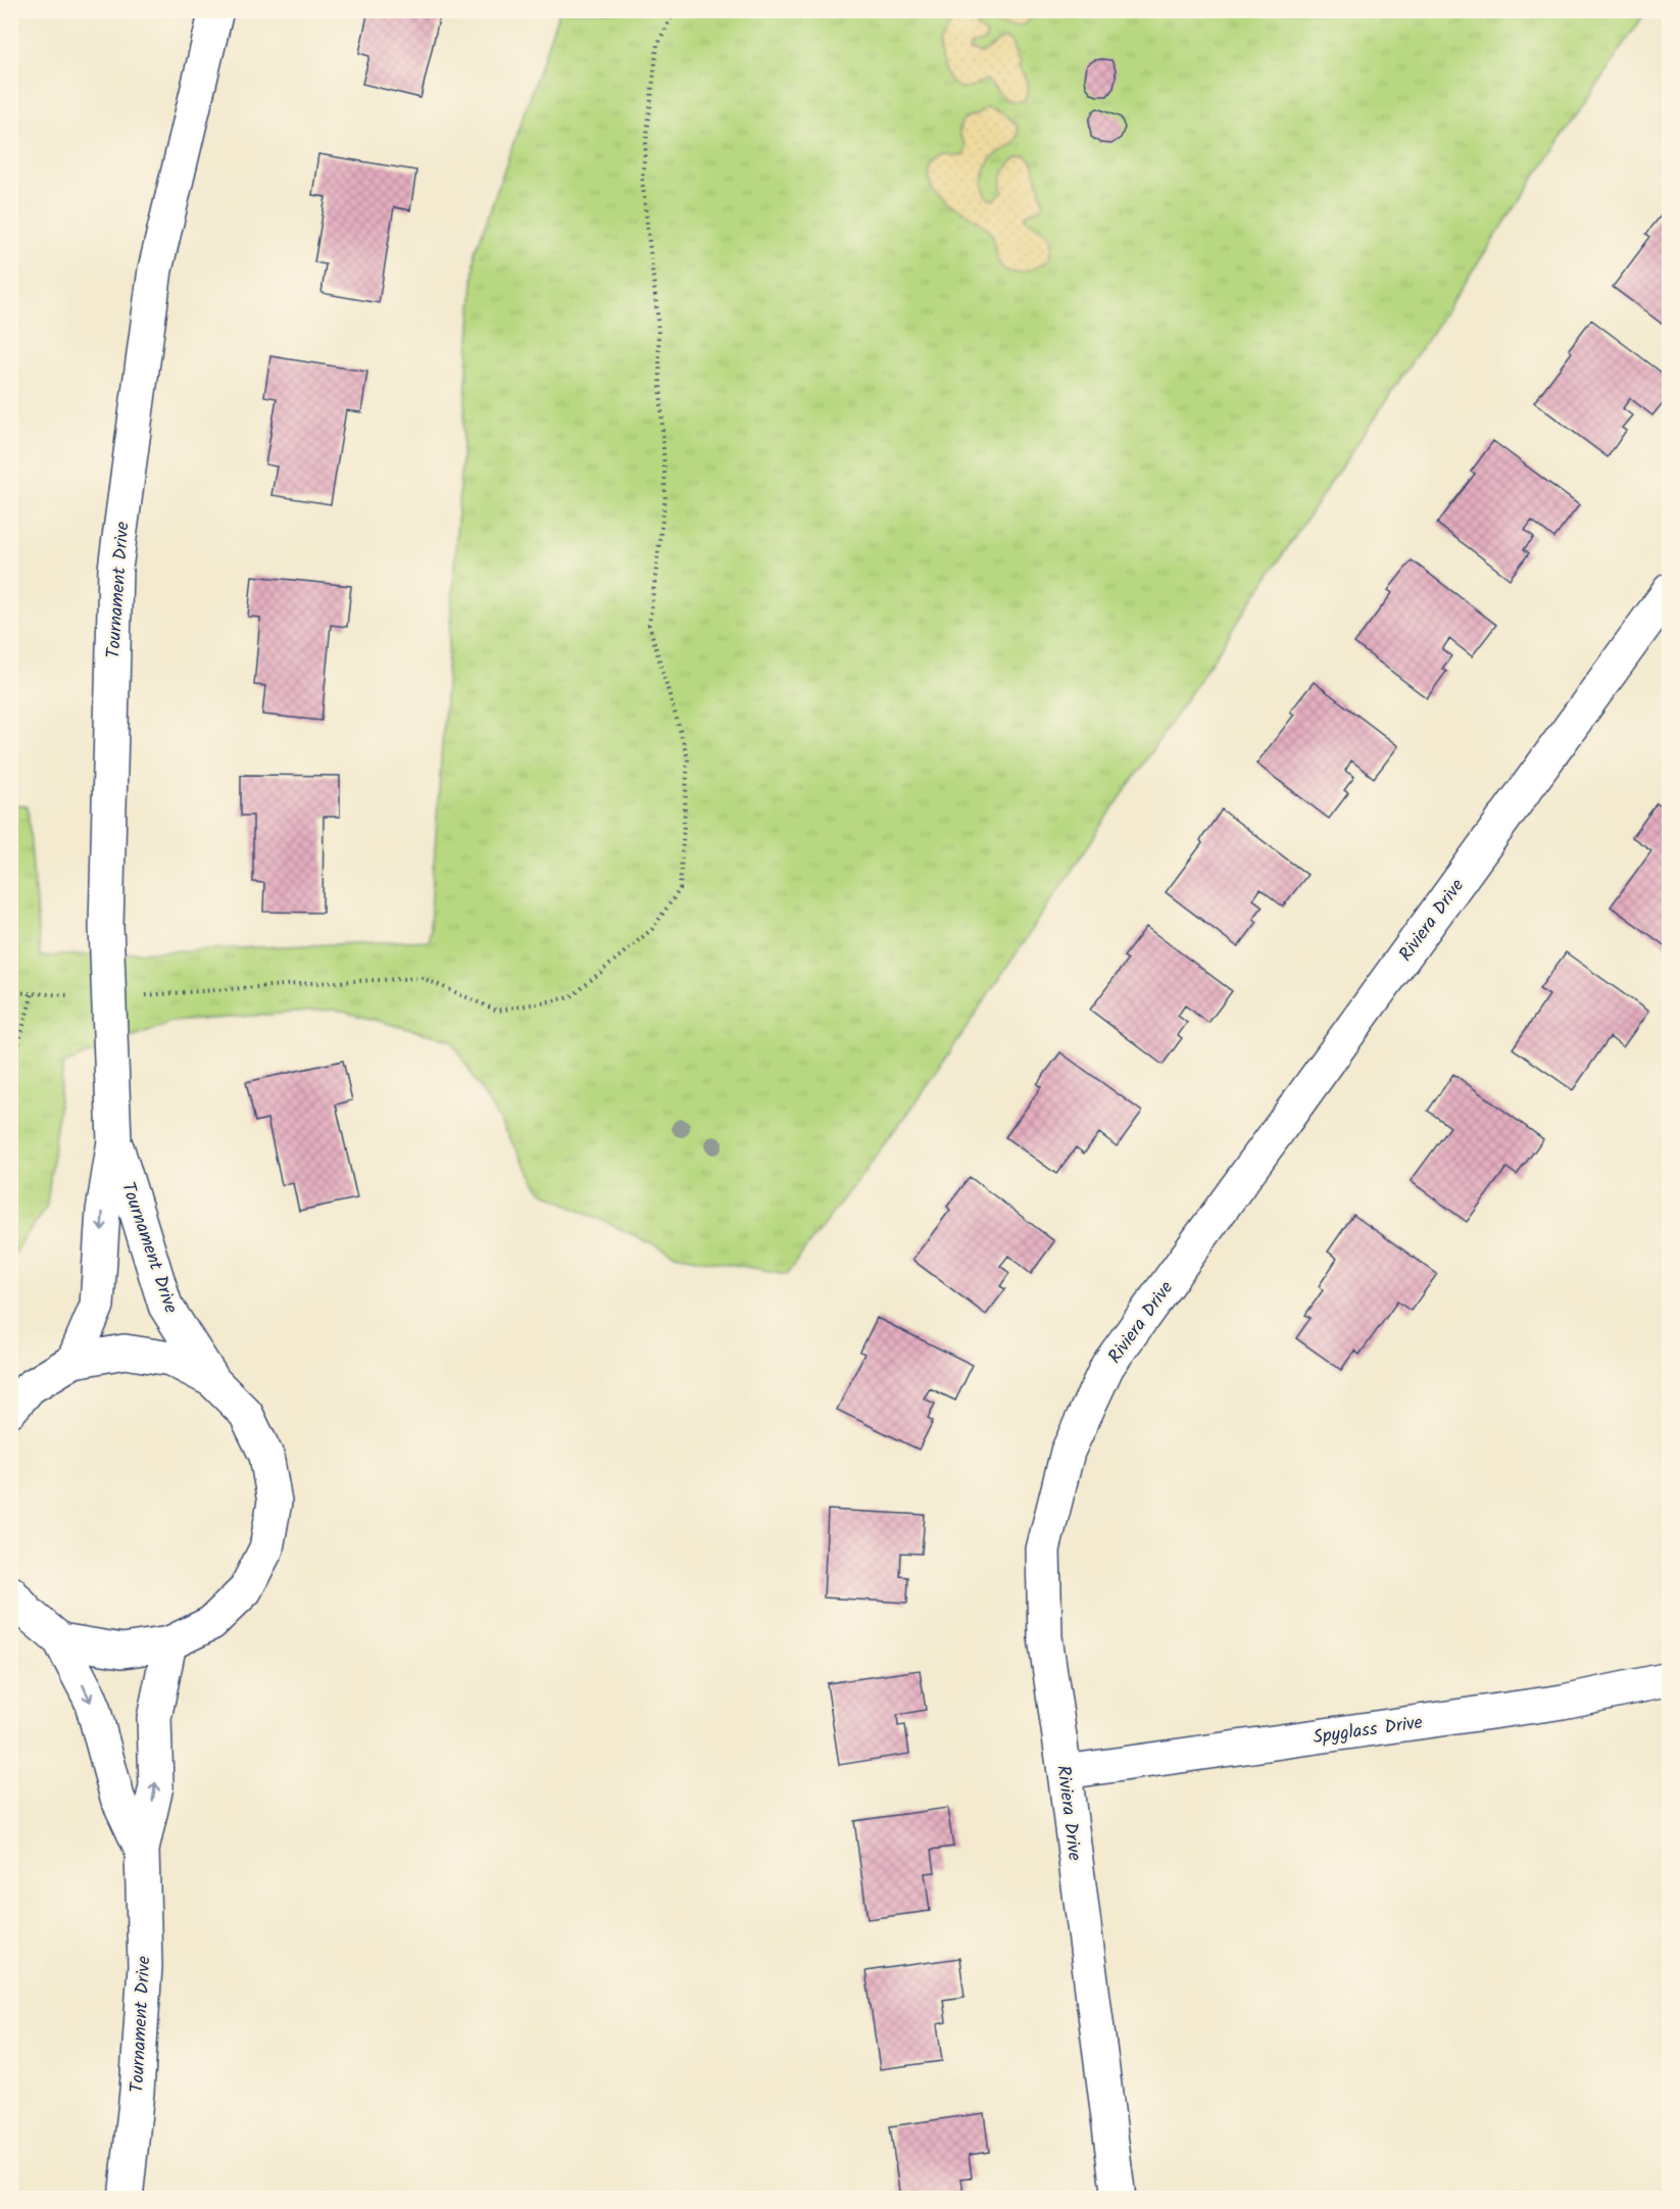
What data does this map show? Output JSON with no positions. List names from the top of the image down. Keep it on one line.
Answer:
{"streets":{"street":["Tournament Drive","Riviera Drive","Spyglass Drive"]},"crossings":[["Riviera Drive","Spyglass Drive"]]}
